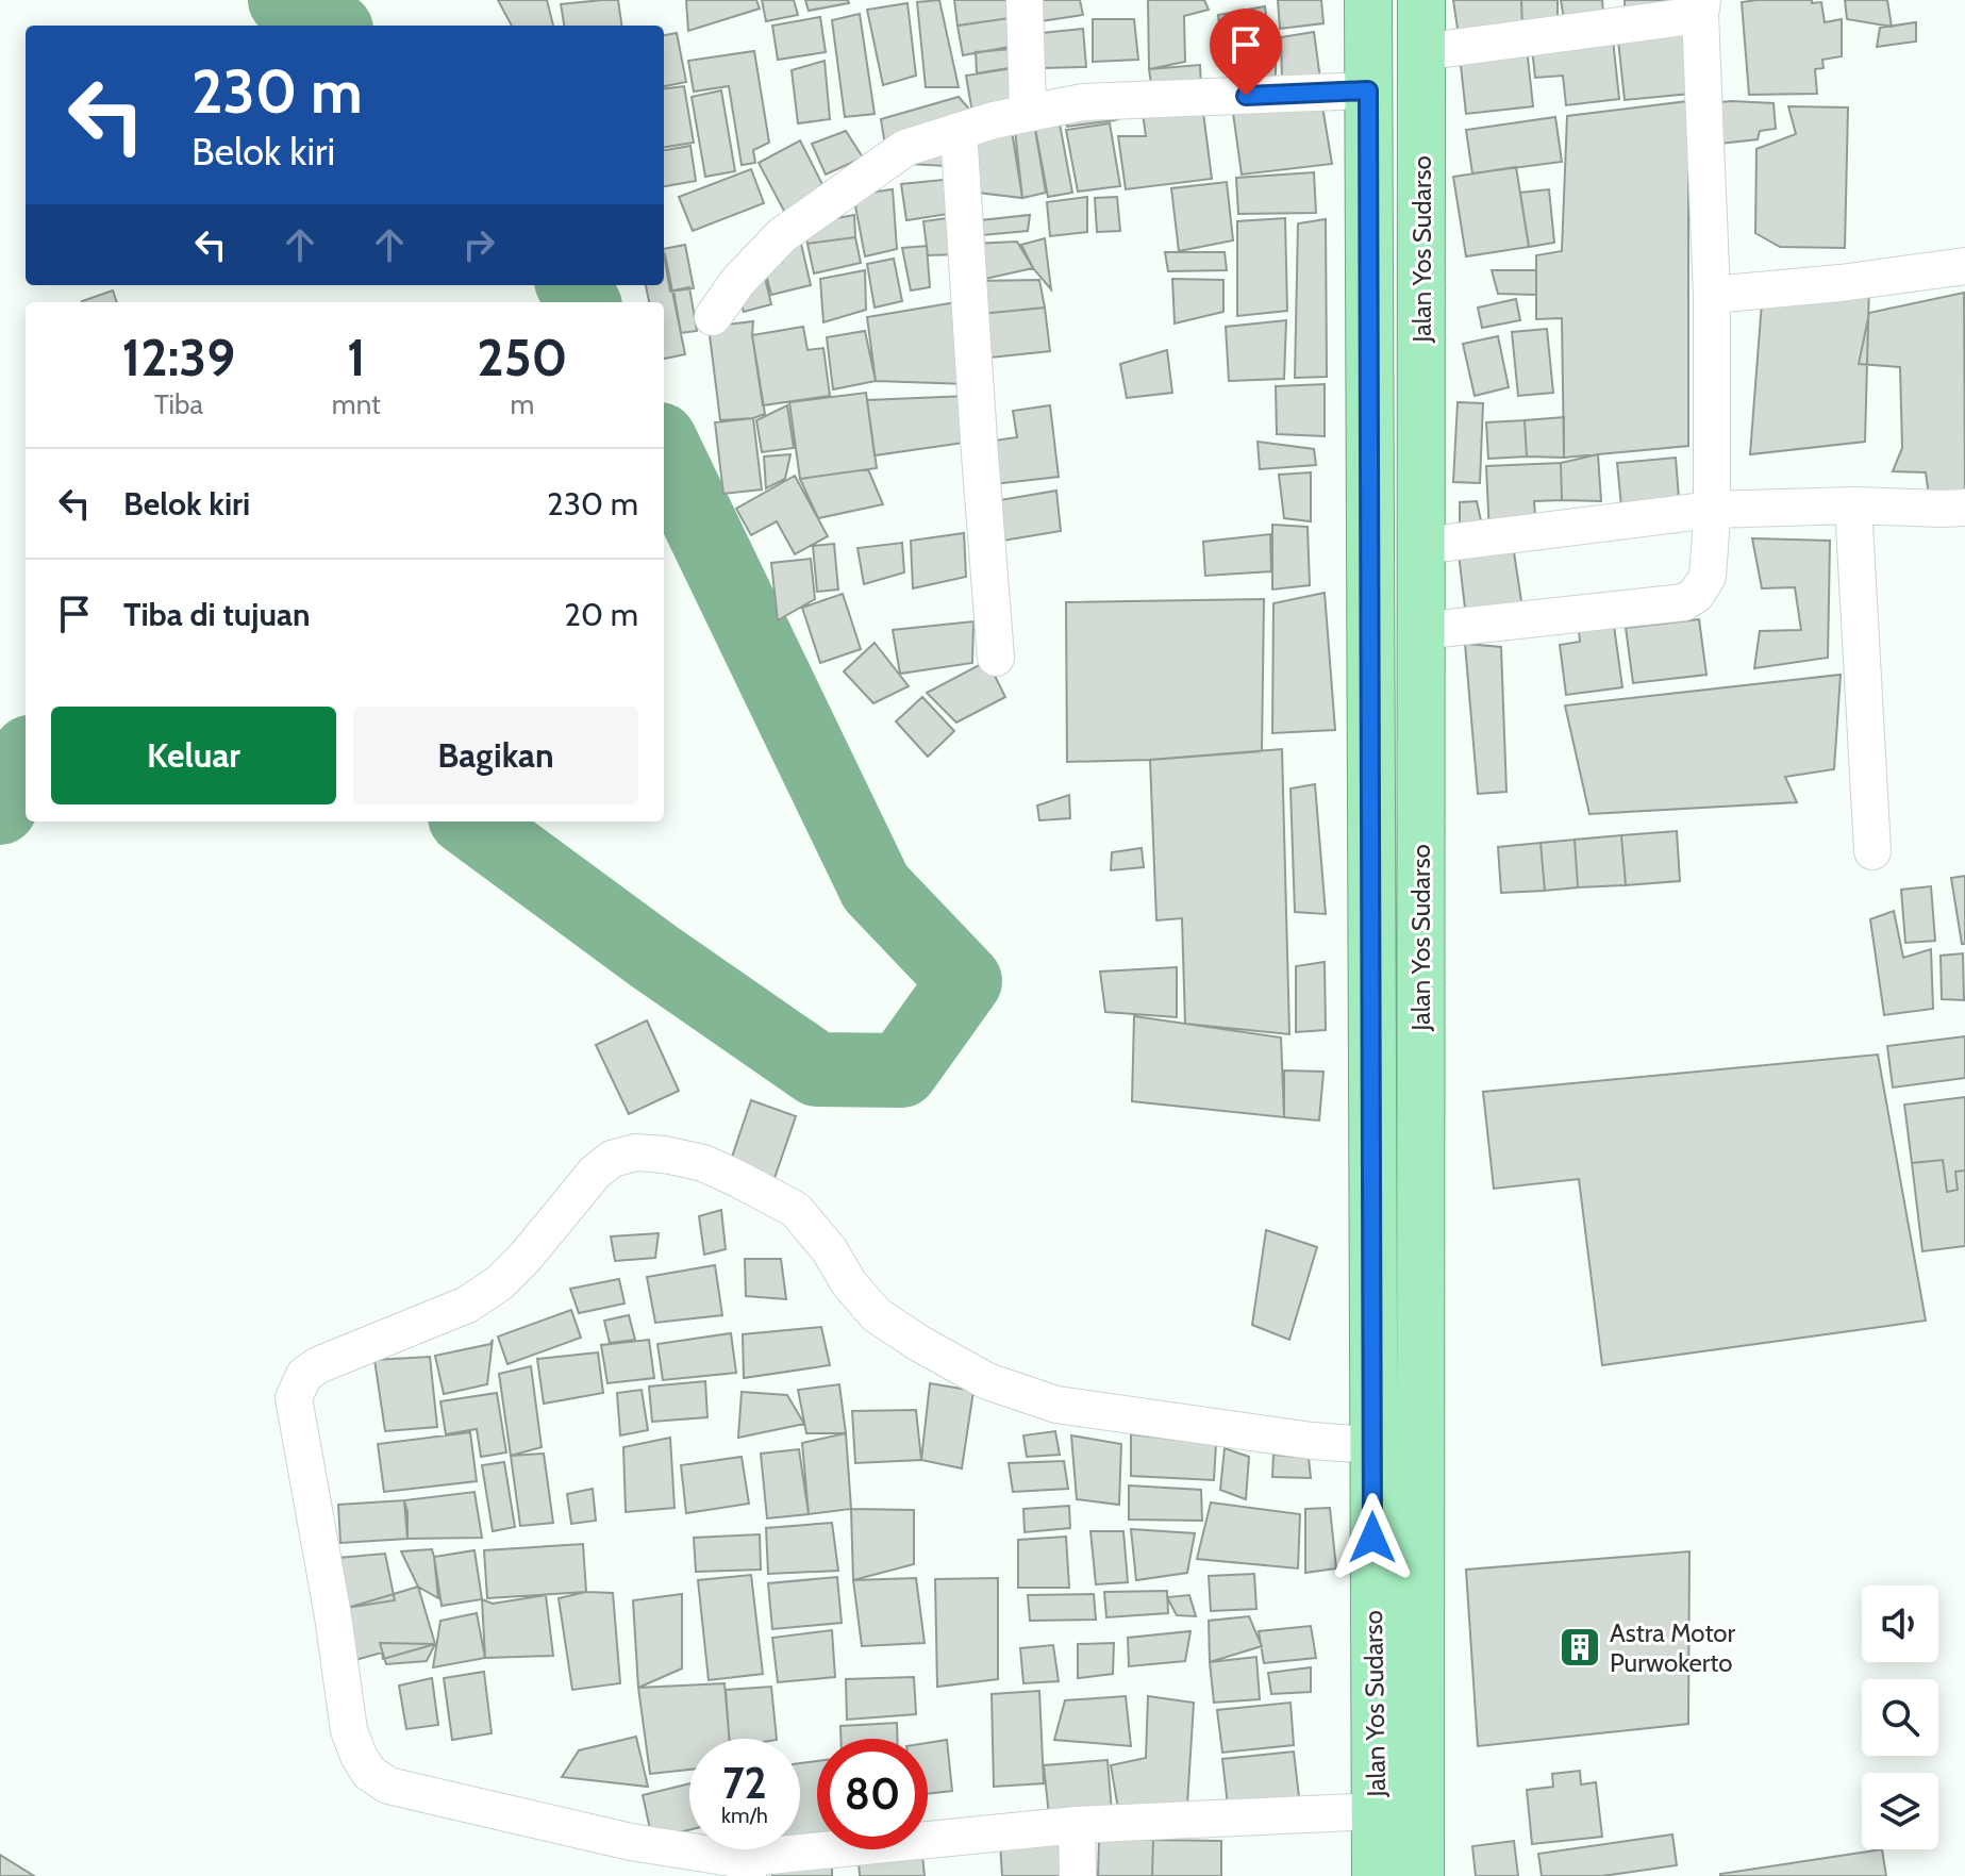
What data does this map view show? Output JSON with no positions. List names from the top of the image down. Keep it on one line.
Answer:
{"streets":{"highway":["Jalan Yos Sudarso"]},"places":{"building":["Astra Motor Purwokerto"]},"page":{"turn":["230 m","Belok kiri"],"eta":["12:39","Tiba","1","mnt","250","m"],"list":[{"name":"Belok kiri","value":"230 m"},{"name":"Tiba di tujuan","value":"20 m"}],"buttons":["Keluar","Bagikan"],"speed":"72 km/h","limit":"80"}}
